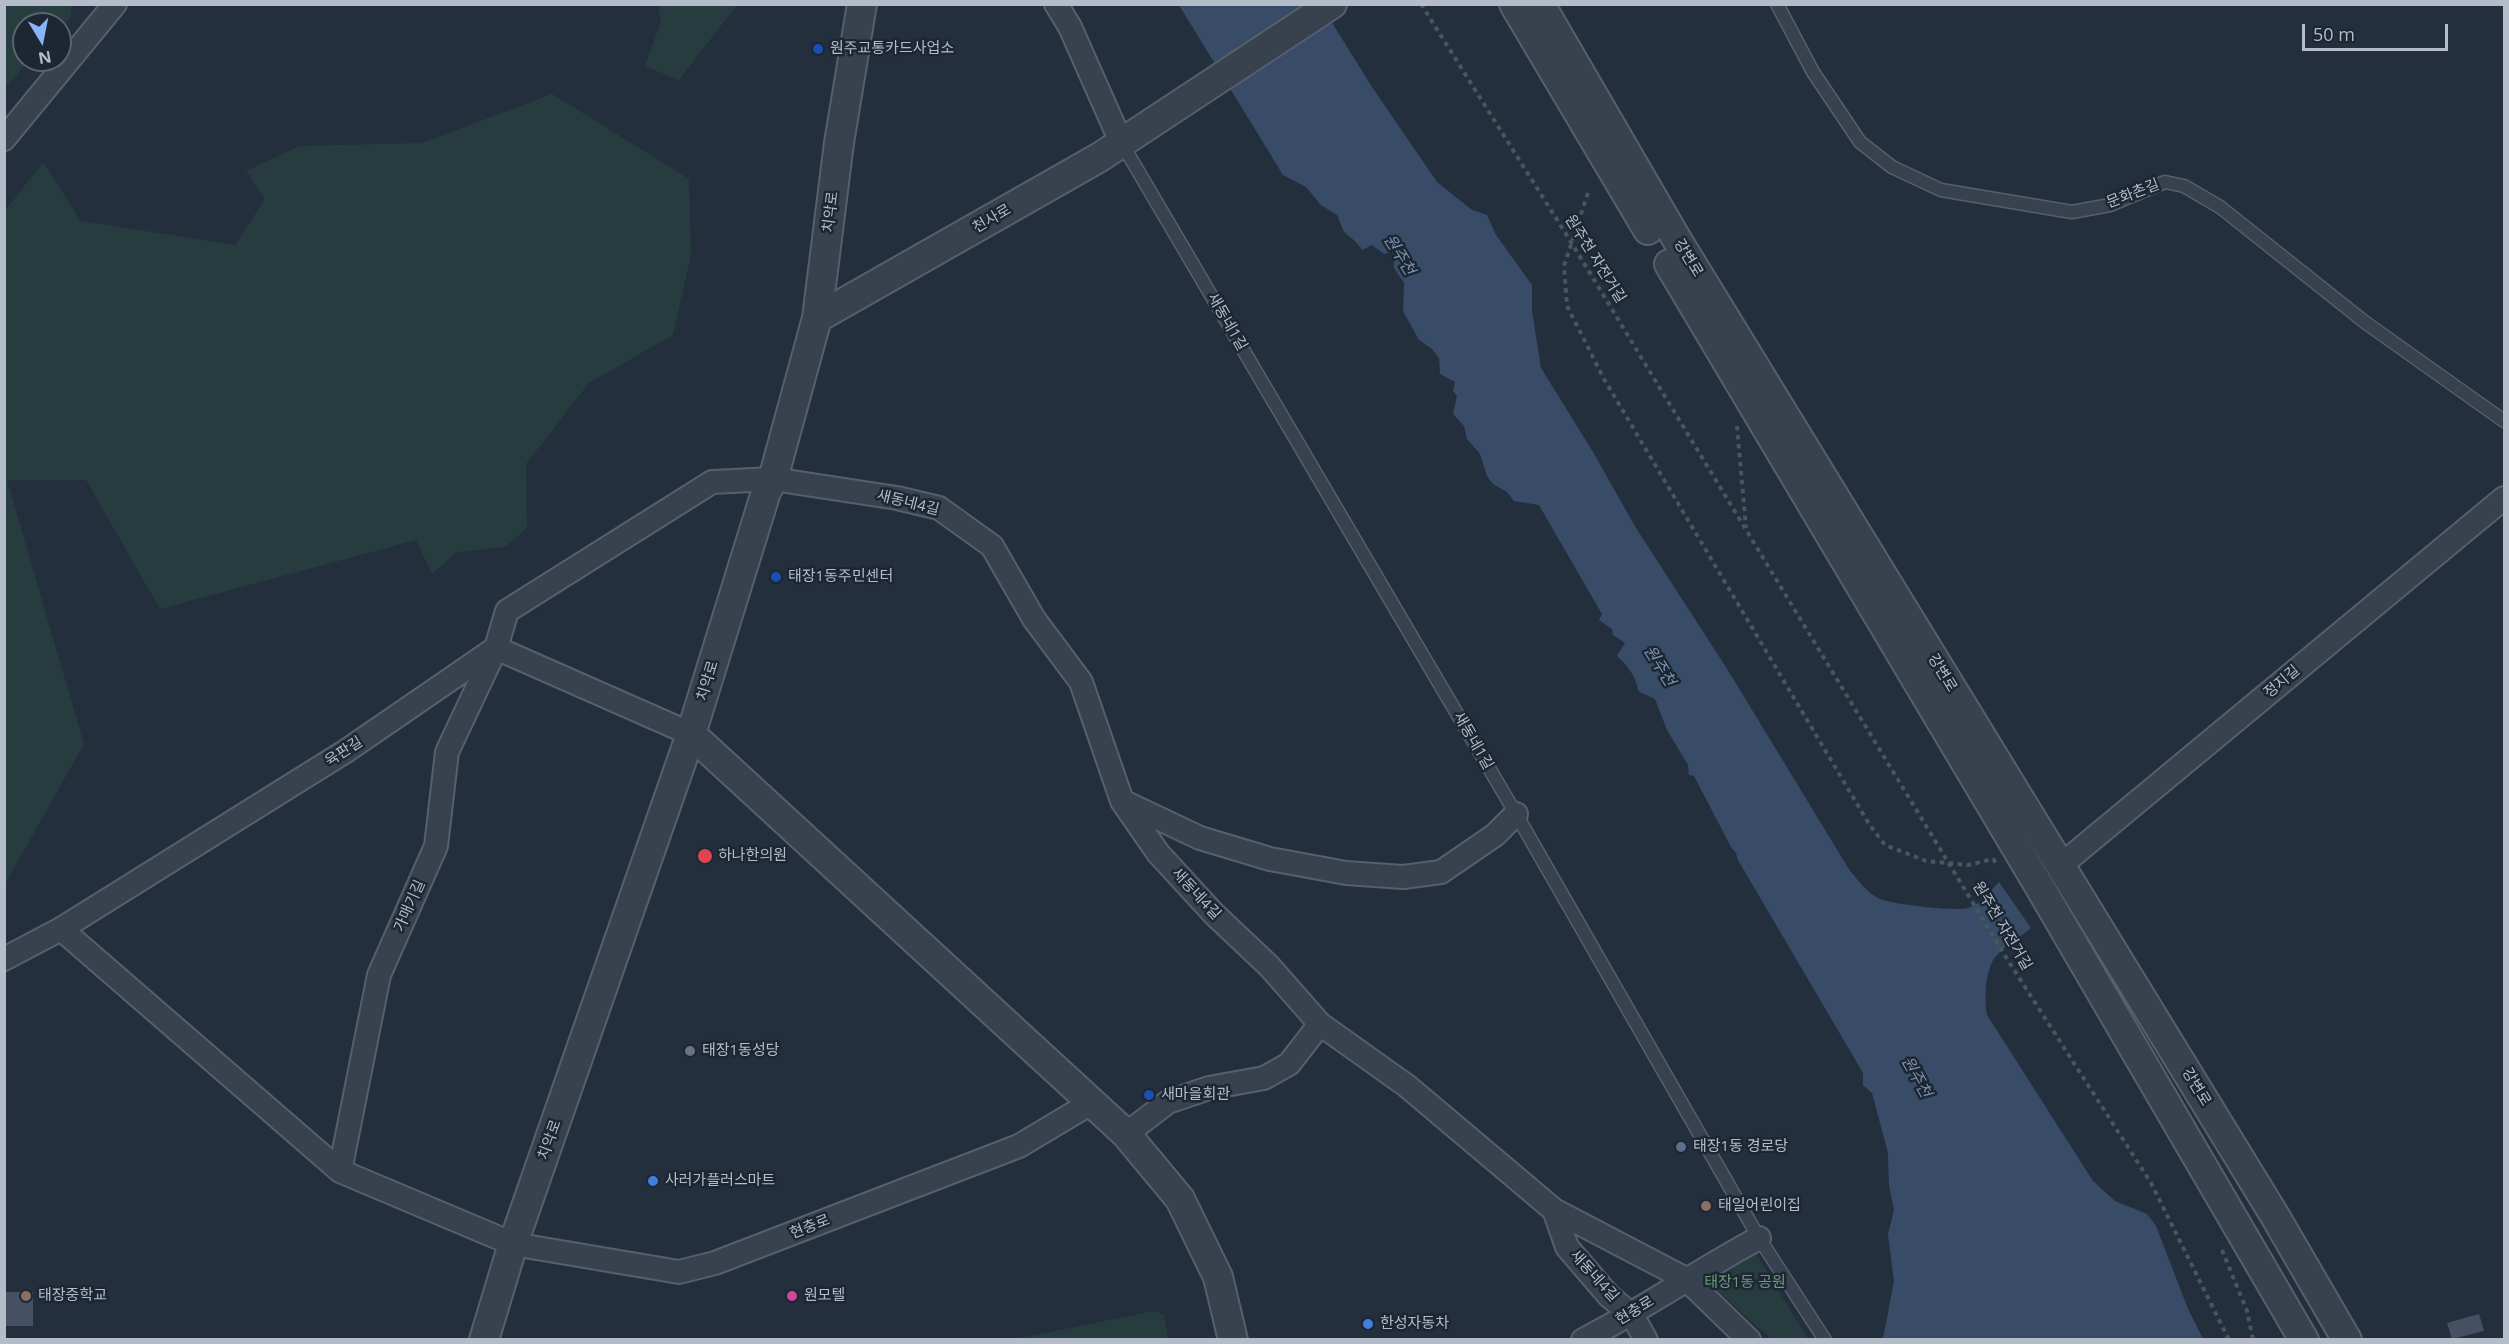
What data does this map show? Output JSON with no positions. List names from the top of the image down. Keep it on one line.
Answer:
{"streets":{"street":["치악로","천사로","강변로","새동네4길","정지길","육판길","가매기길","현충로"],"lane":["문화촌길","새동네1길"],"path":["원주천 자전거길"]},"crossings":[["치악로","천사로"],["치악로","새동네4길"],["치악로","현충로"],["천사로","새동네1길"],["강변로","정지길"],["새동네1길","현충로"],["새동네4길","육판길"],["새동네4길","가매기길"],["새동네4길","현충로"],["육판길","가매기길"]],"water":["원주천"],"parks":["태장1동 공원"],"places":["원주교통카드사업소","태장1동주민센터","하나한의원","태장1동성당","새마을회관","태장1동 경로당","사러가플러스마트","태일어린이집","태장중학교","원모텔","한성자동차"],"scale_bar":"50 m","north":"bottom"}
